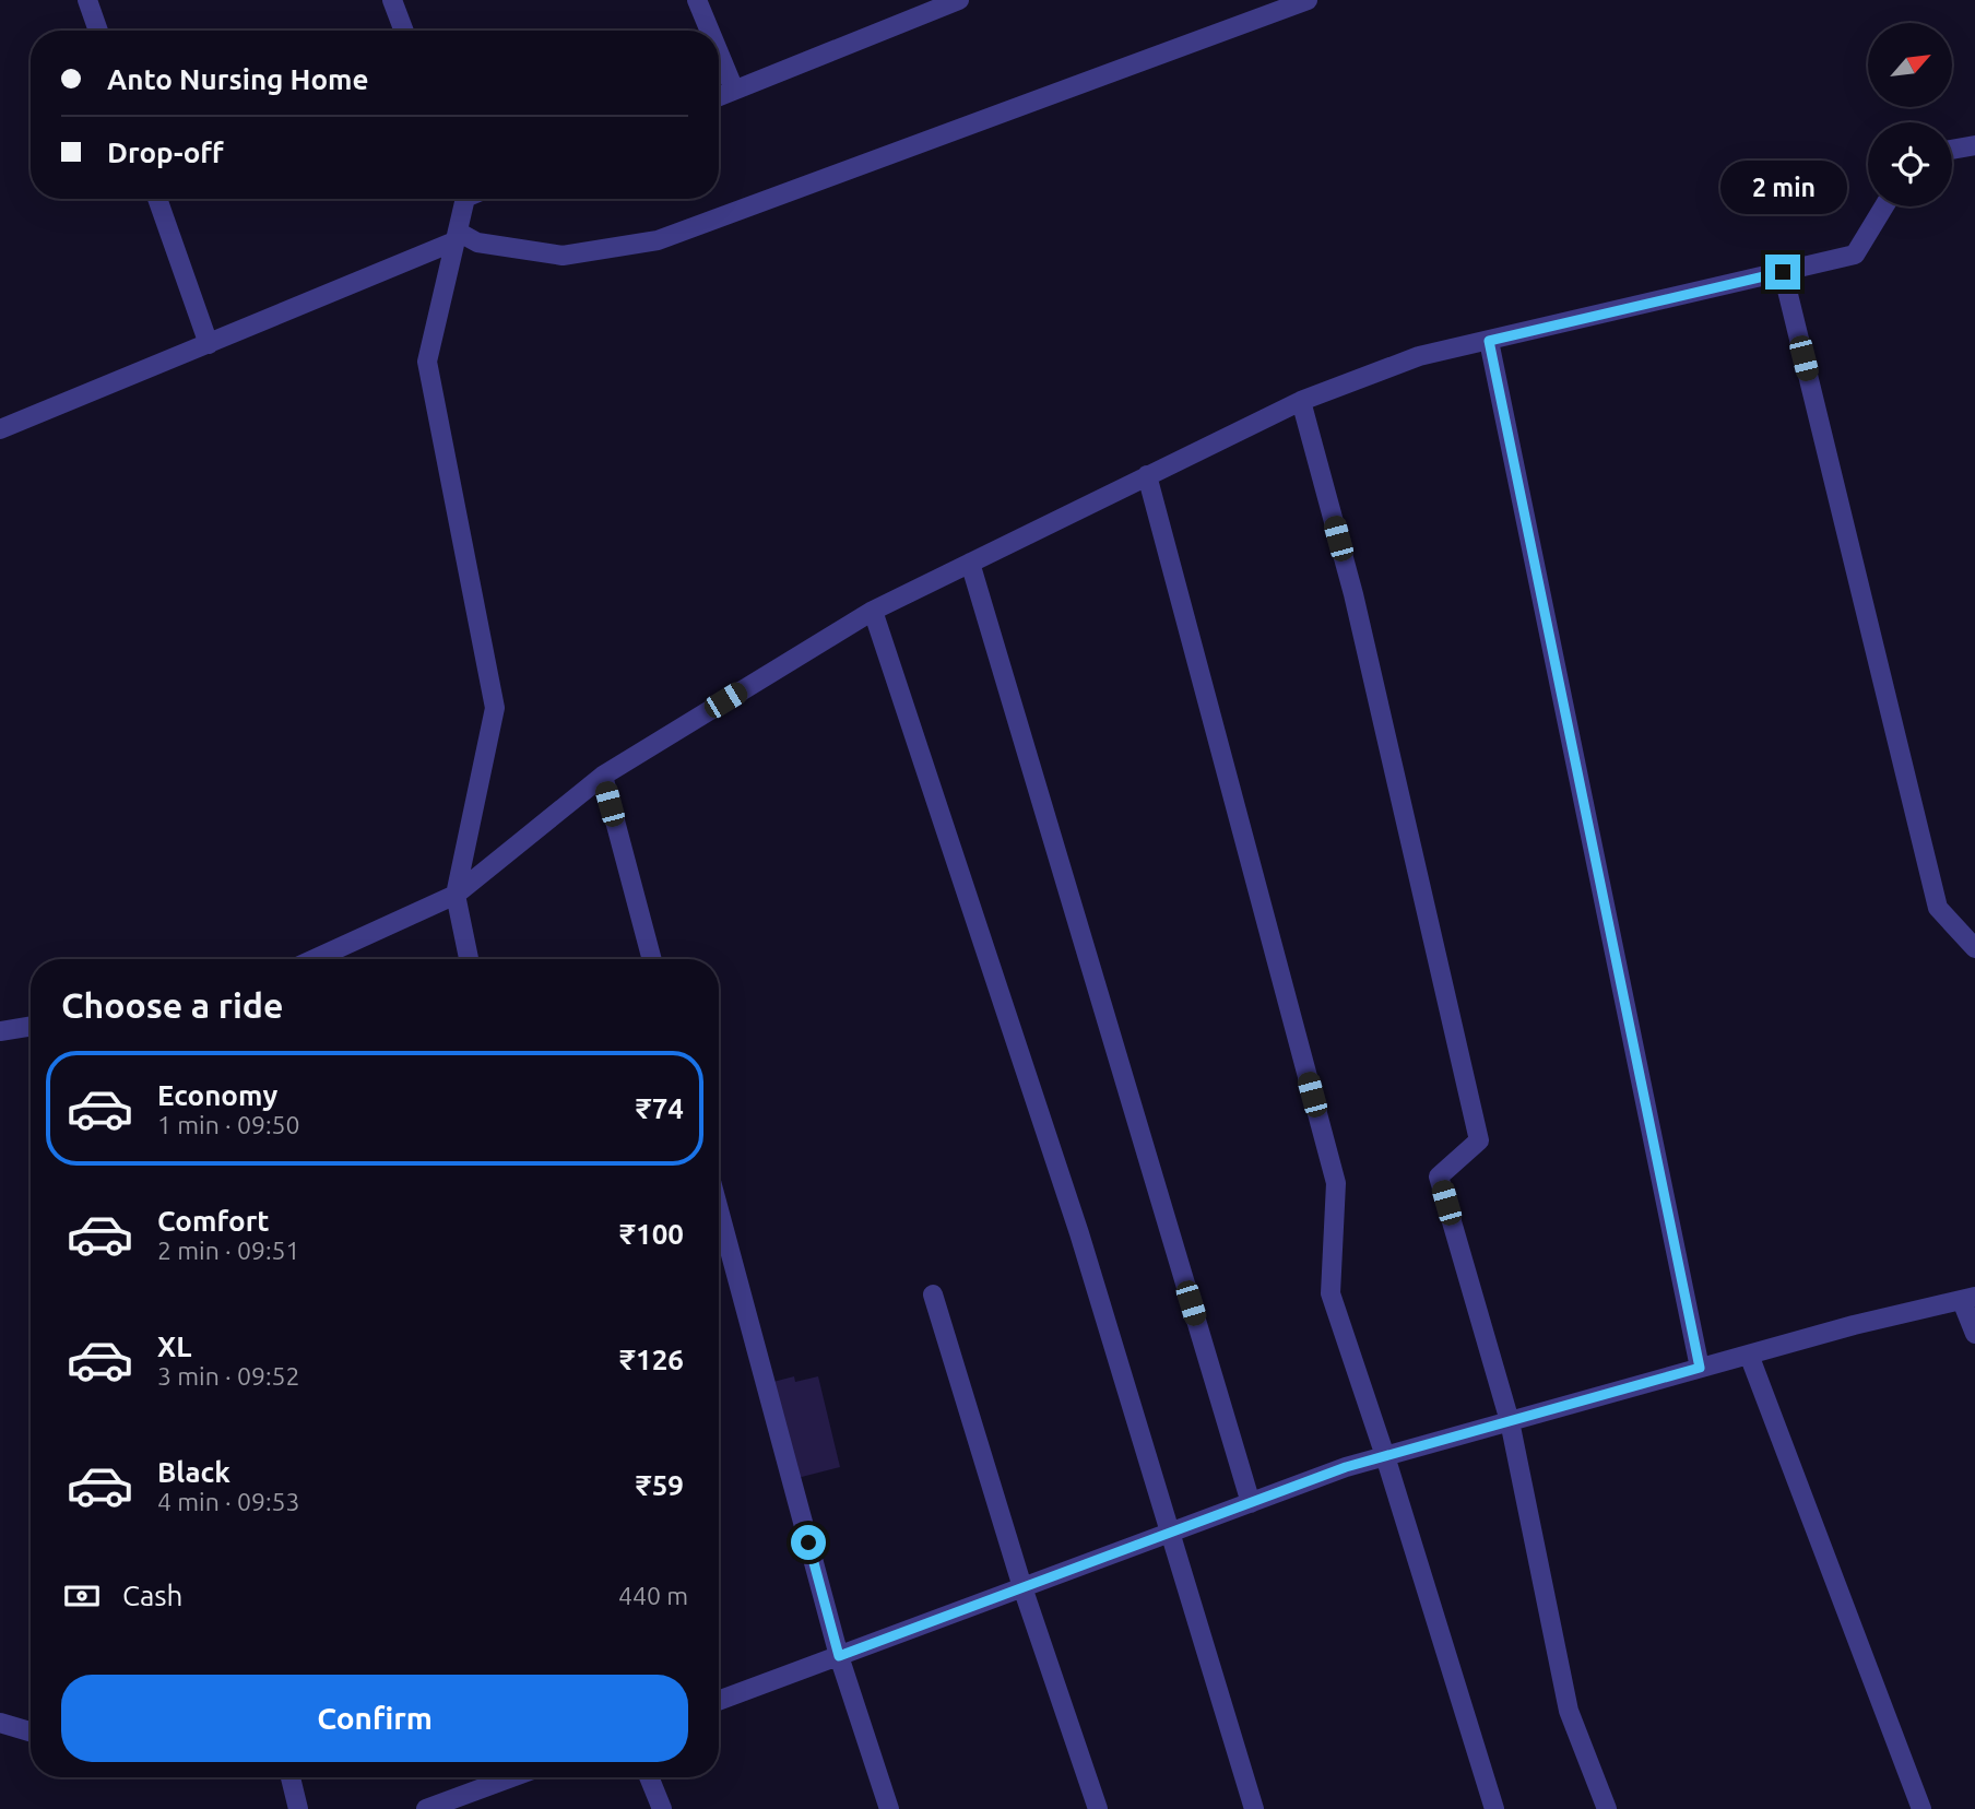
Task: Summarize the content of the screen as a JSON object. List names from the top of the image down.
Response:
{
  "north": "top right",
  "page": {
    "banner": ["Anto Nursing Home", "Drop-off"],
    "bubble": "2 min",
    "heading": "Choose a ride",
    "list": [
      {
        "name": "Economy",
        "note": "1 min · 09:50",
        "value": "₹74"
      },
      {
        "name": "Comfort",
        "note": "2 min · 09:51",
        "value": "₹100"
      },
      {
        "name": "XL",
        "note": "3 min · 09:52",
        "value": "₹126"
      },
      {
        "name": "Black",
        "note": "4 min · 09:53",
        "value": "₹59"
      }
    ],
    "pay": ["Cash", "440 m"],
    "buttons": "Confirm"
  }
}
